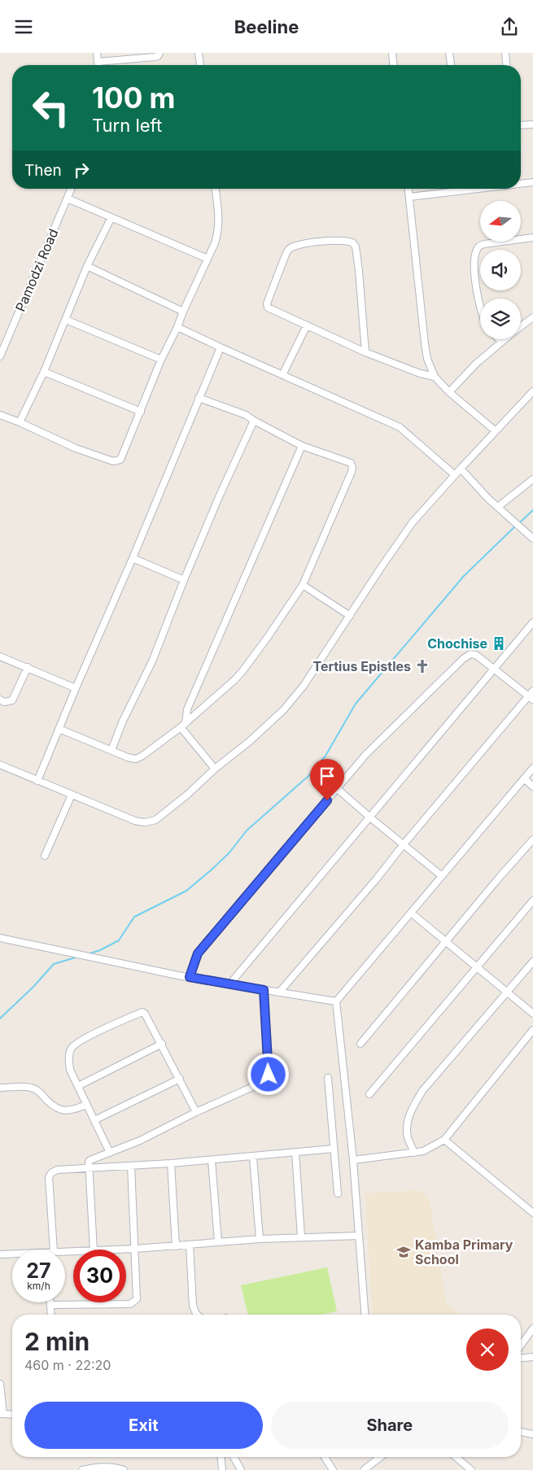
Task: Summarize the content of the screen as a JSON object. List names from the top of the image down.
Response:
{
  "streets": {
    "street": ["Pamodzi Road"]
  },
  "places": {
    "building": ["Chochise"],
    "church": ["Tertius Epistles"],
    "school or university": ["Kamba Primary School"]
  },
  "north": "left",
  "page": {
    "header": "Beeline",
    "turn": ["100 m", "Turn left"],
    "then": "Then",
    "speed": "27 km/h",
    "limit": "30",
    "heading": ["2 min", "460 m · 22:20"],
    "buttons": ["Exit", "Share"]
  }
}
